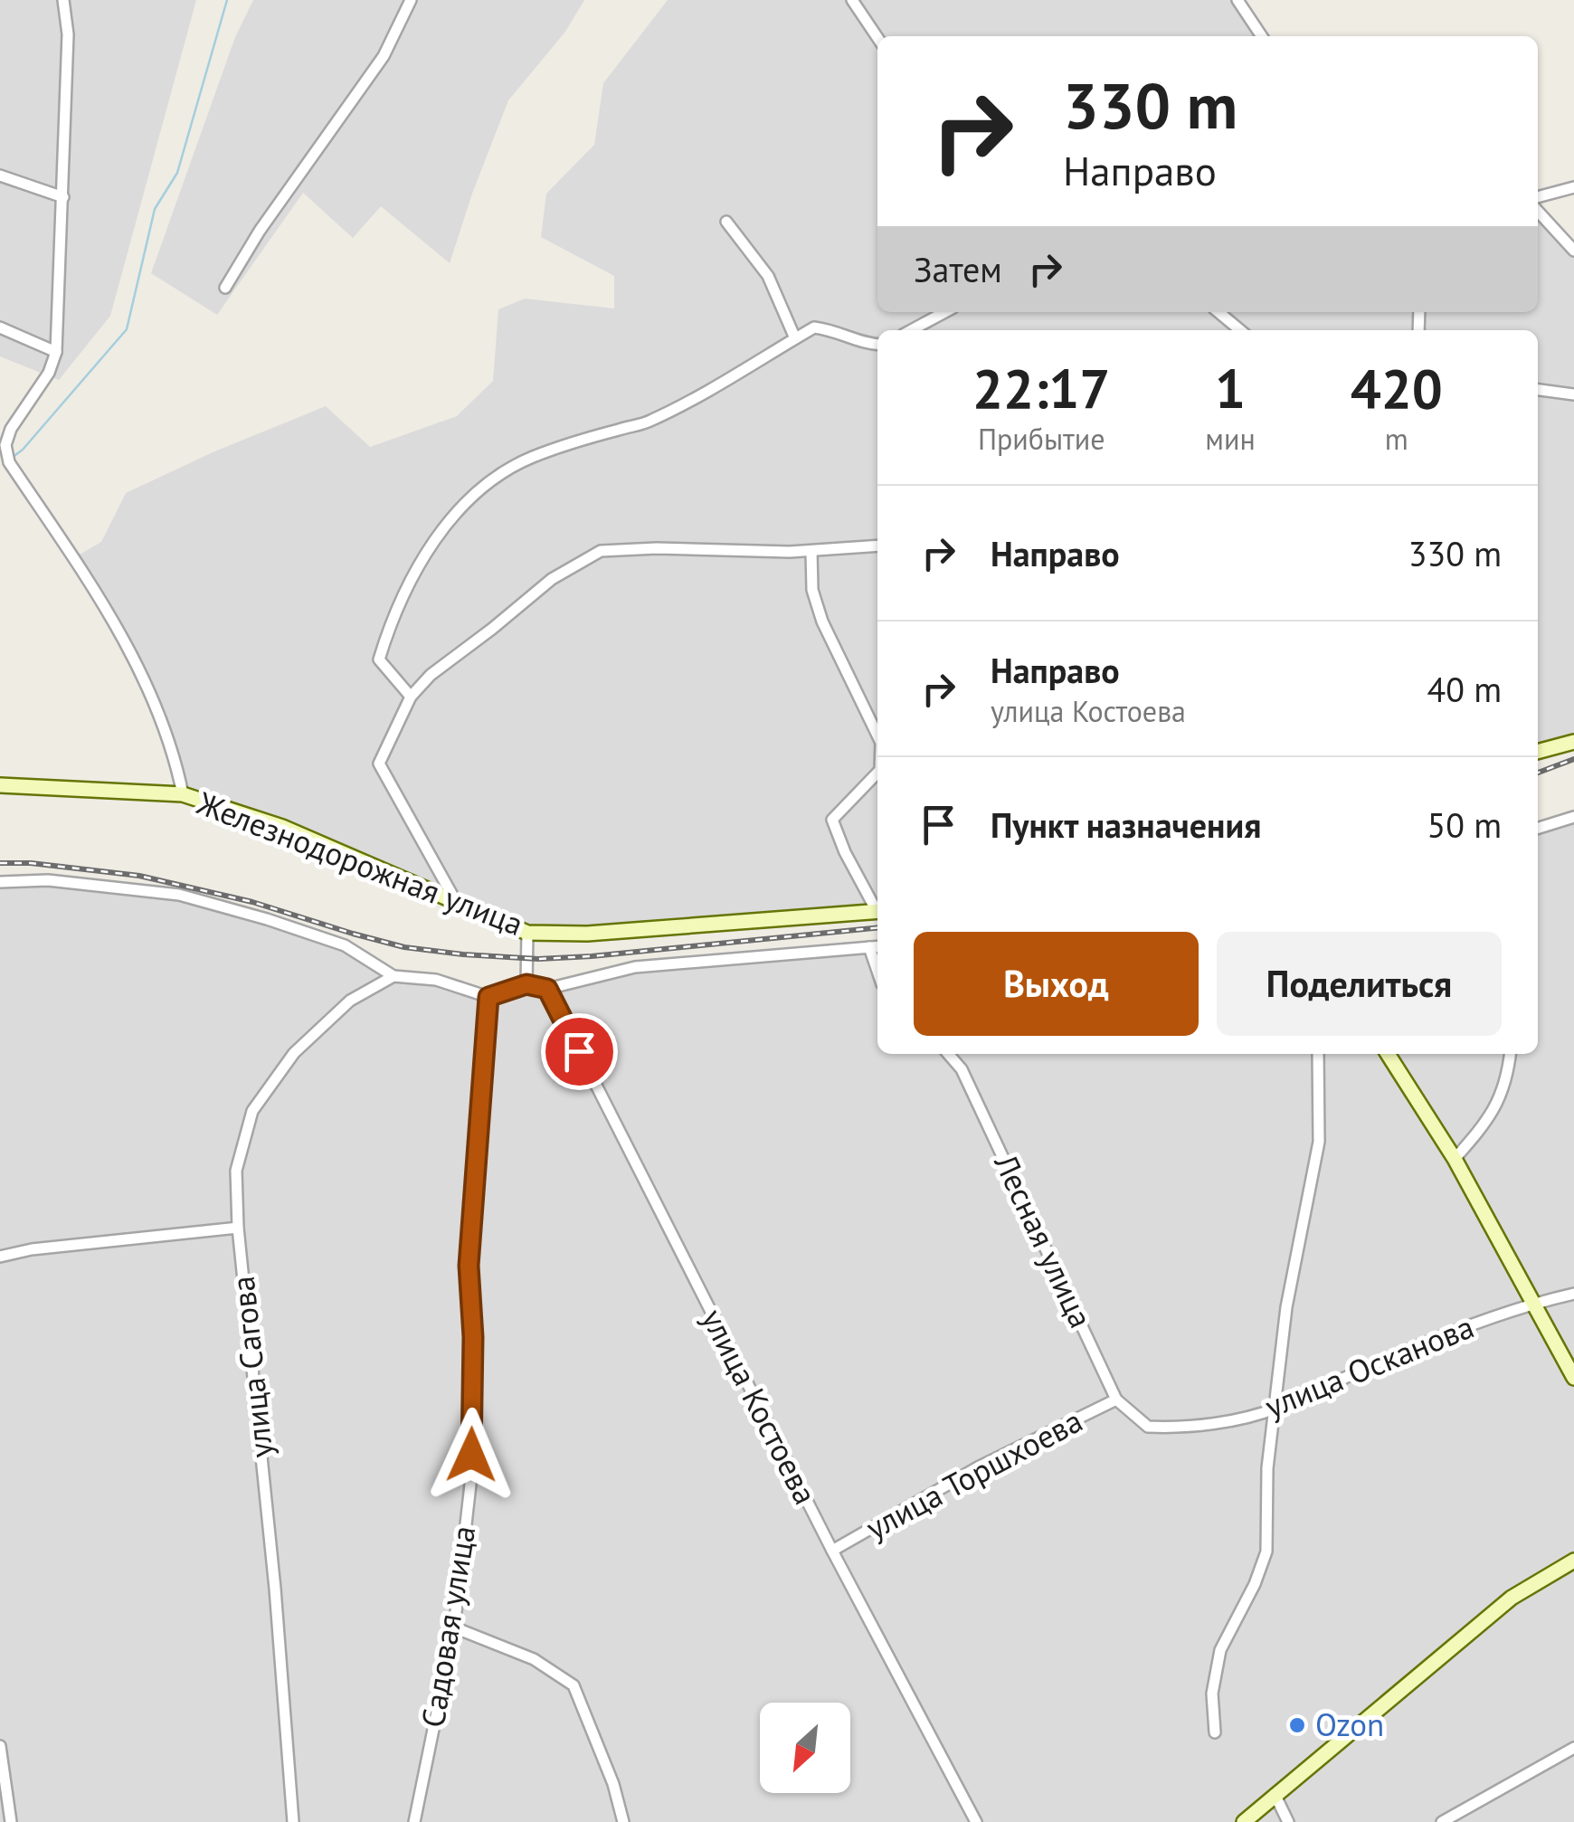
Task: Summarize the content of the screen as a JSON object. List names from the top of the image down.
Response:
{
  "streets": {
    "street": [
      "Железнодорожная улица",
      "Лесная улица",
      "улица Сагова",
      "улица Осканова",
      "улица Костоева",
      "улица Торшхоева",
      "Садовая улица"
    ]
  },
  "crossings": [
    ["Лесная улица", "улица Осканова"],
    ["Лесная улица", "улица Торшхоева"],
    ["улица Костоева", "улица Торшхоева"]
  ],
  "places": ["Ozon"],
  "north": "bottom left",
  "page": {
    "turn": ["330 m", "Направо"],
    "then": "Затем",
    "eta": [
      "22:17",
      "Прибытие",
      "1",
      "мин",
      "420",
      "m"
    ],
    "list": [
      {
        "name": "Направо",
        "value": "330 m"
      },
      {
        "name": "Направо",
        "note": "улица Костоева",
        "value": "40 m"
      },
      {
        "name": "Пункт назначения",
        "value": "50 m"
      }
    ],
    "buttons": ["Выход", "Поделиться"]
  }
}
